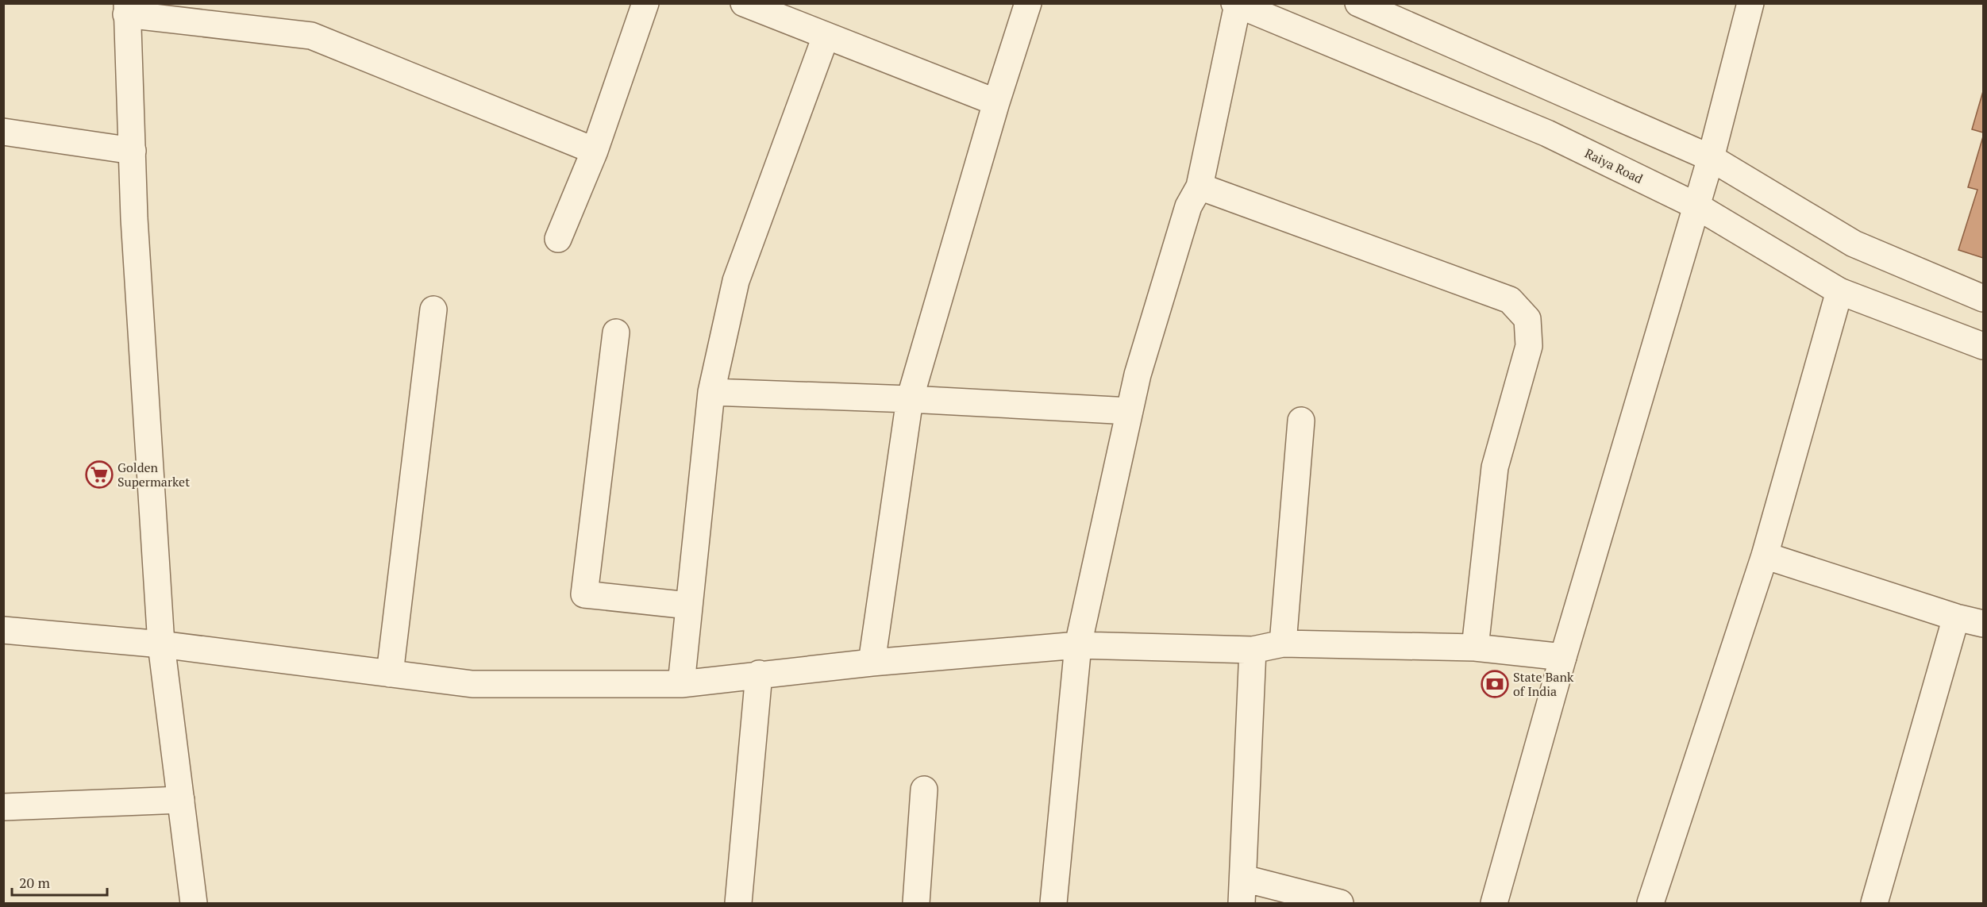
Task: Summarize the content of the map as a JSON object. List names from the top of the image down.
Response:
{
  "streets": {
    "street": ["Raiya Road"]
  },
  "places": {
    "supermarket": ["Golden Supermarket"],
    "bank": ["State Bank of India"]
  },
  "scale_bar": "20 m"
}
